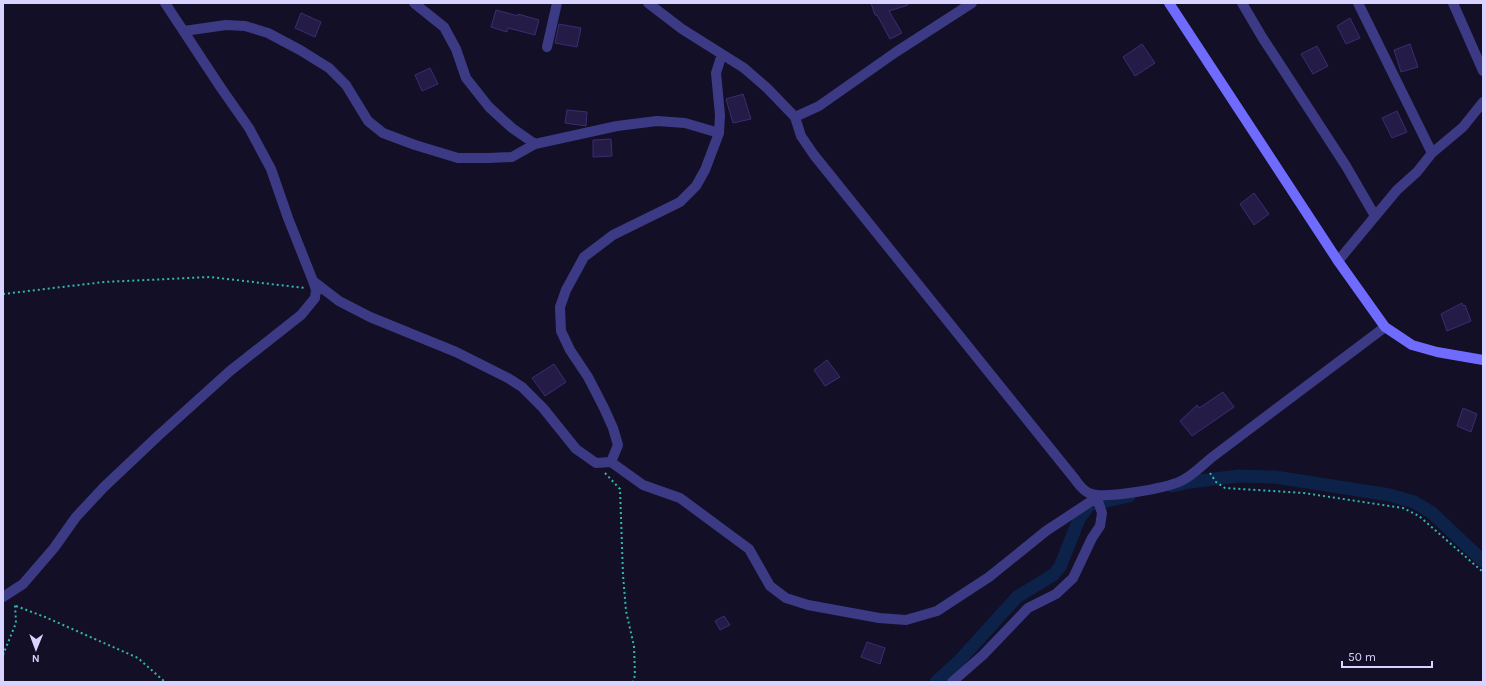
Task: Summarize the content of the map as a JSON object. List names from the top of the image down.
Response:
{
  "scale_bar": "50 m",
  "north": "bottom"
}
